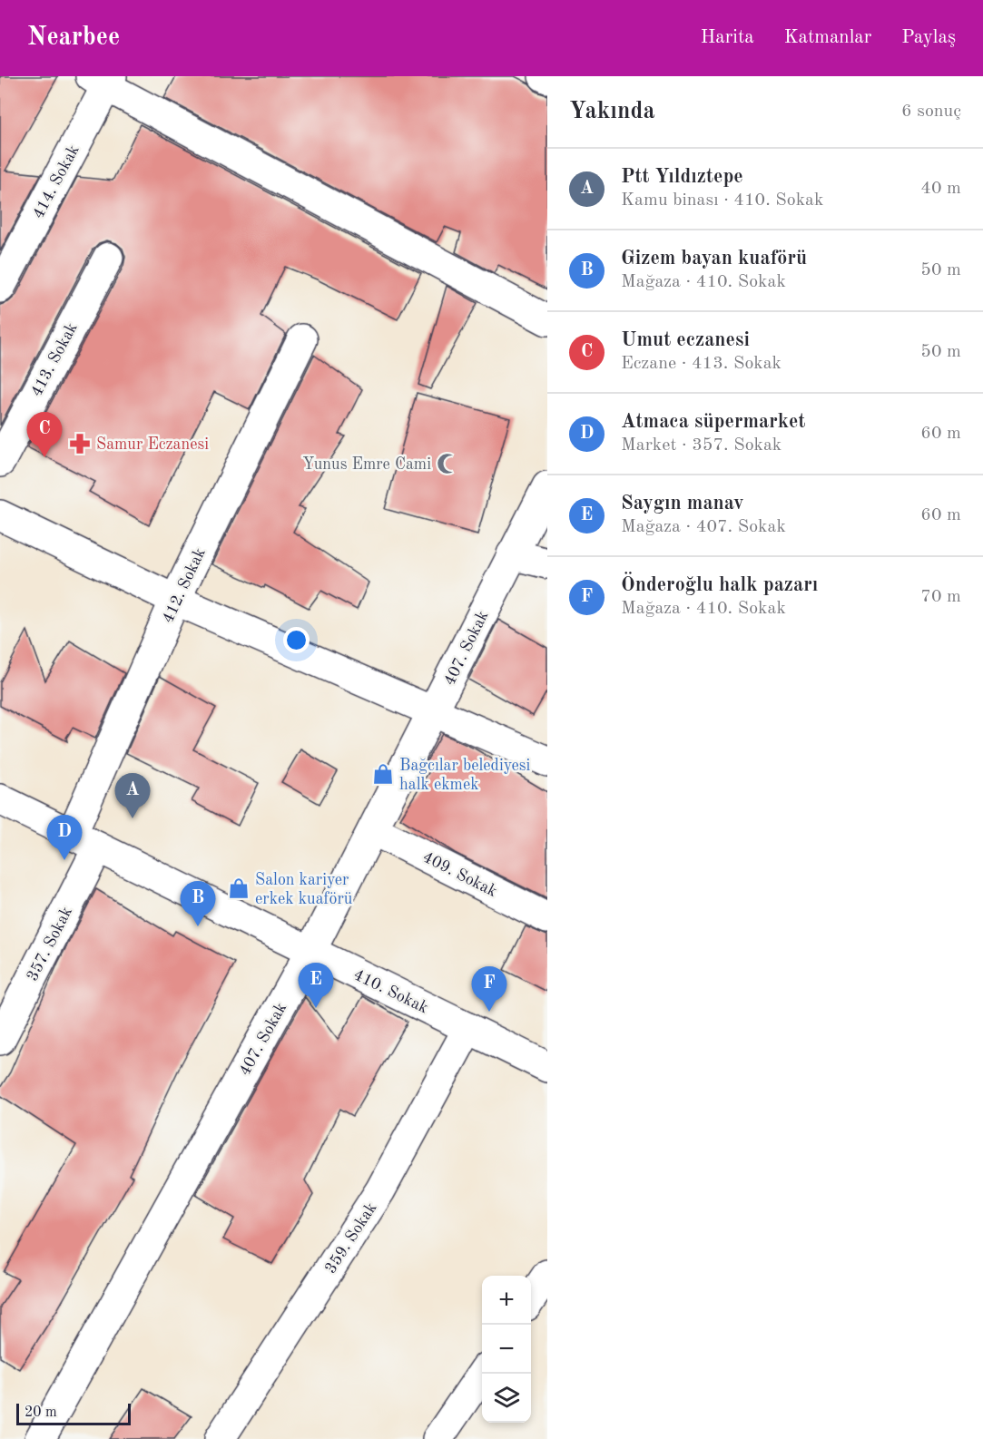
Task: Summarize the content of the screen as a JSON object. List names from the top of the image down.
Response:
{
  "streets": {
    "street": [
      "414. Sokak",
      "413. Sokak",
      "412. Sokak",
      "407. Sokak",
      "409. Sokak",
      "357. Sokak",
      "410. Sokak",
      "359. Sokak"
    ]
  },
  "crossings": [
    ["412. Sokak", "357. Sokak"],
    ["412. Sokak", "410. Sokak"],
    ["407. Sokak", "409. Sokak"],
    ["407. Sokak", "410. Sokak"],
    ["357. Sokak", "410. Sokak"],
    ["410. Sokak", "359. Sokak"]
  ],
  "places": {
    "pharmacy": ["Samur Eczanesi"],
    "mosque": ["Yunus Emre Cami"],
    "shop": ["Bağcılar belediyesi halk ekmek", "Salon kariyer erkek kuaförü"]
  },
  "scale_bar": "20 m",
  "page": {
    "header": "Nearbee",
    "nav": ["Harita", "Katmanlar", "Paylaş"],
    "heading": ["Yakında", "6 sonuç"],
    "list": [
      {
        "mark": "A",
        "name": "Ptt Yıldıztepe",
        "note": "Kamu binası · 410. Sokak",
        "value": "40 m"
      },
      {
        "mark": "B",
        "name": "Gizem bayan kuaförü",
        "note": "Mağaza · 410. Sokak",
        "value": "50 m"
      },
      {
        "mark": "C",
        "name": "Umut eczanesi",
        "note": "Eczane · 413. Sokak",
        "value": "50 m"
      },
      {
        "mark": "D",
        "name": "Atmaca süpermarket",
        "note": "Market · 357. Sokak",
        "value": "60 m"
      },
      {
        "mark": "E",
        "name": "Saygın manav",
        "note": "Mağaza · 407. Sokak",
        "value": "60 m"
      },
      {
        "mark": "F",
        "name": "Önderoğlu halk pazarı",
        "note": "Mağaza · 410. Sokak",
        "value": "70 m"
      }
    ],
    "pins": [
      "C",
      "A",
      "D",
      "B",
      "E",
      "F"
    ],
    "map_buttons": ["+", "−"],
    "scale": "20 m"
  }
}
